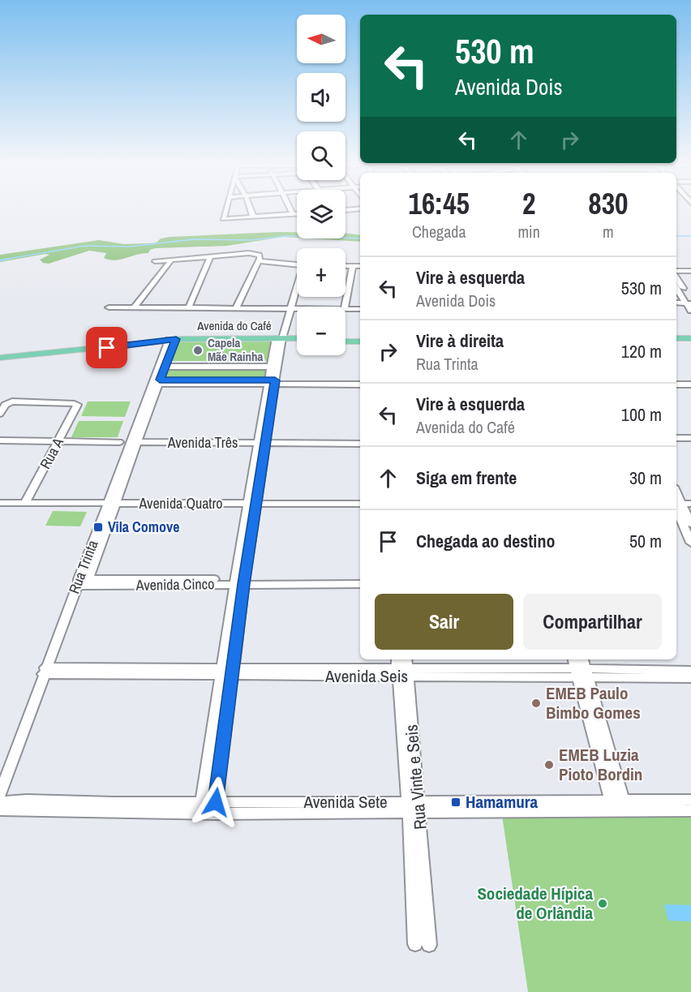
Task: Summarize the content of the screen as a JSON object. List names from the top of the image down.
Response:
{
  "streets": {
    "main road": ["Avenida do Café"],
    "street": [
      "Avenida Três",
      "Rua A",
      "Avenida Quatro",
      "Rua Trinta",
      "Avenida Cinco",
      "Avenida Seis",
      "Rua Vinte e Seis",
      "Avenida Sete"
    ]
  },
  "crossings": [
    ["Avenida do Café", "Rua Trinta"],
    ["Avenida Três", "Rua Trinta"],
    ["Rua A", "Avenida Quatro"],
    ["Avenida Quatro", "Rua Trinta"],
    ["Rua Trinta", "Avenida Cinco"],
    ["Rua Trinta", "Avenida Seis"],
    ["Avenida Seis", "Rua Vinte e Seis"],
    ["Rua Vinte e Seis", "Avenida Sete"]
  ],
  "places": {
    "other": [
      "Capela Mãe Rainha",
      "EMEB Paulo Bimbo Gomes",
      "EMEB Luzia Pioto Bordin",
      "Sociedade Hípica de Orlândia"
    ],
    "transit": ["Vila Comove", "Hamamura"]
  },
  "north": "left",
  "page": {
    "map_buttons": ["+", "−"],
    "turn": ["530 m", "Avenida Dois"],
    "eta": [
      "16:45",
      "Chegada",
      "2",
      "min",
      "830",
      "m"
    ],
    "list": [
      {
        "name": "Vire à esquerda",
        "note": "Avenida Dois",
        "value": "530 m"
      },
      {
        "name": "Vire à direita",
        "note": "Rua Trinta",
        "value": "120 m"
      },
      {
        "name": "Vire à esquerda",
        "note": "Avenida do Café",
        "value": "100 m"
      },
      {
        "name": "Siga em frente",
        "value": "30 m"
      },
      {
        "name": "Chegada ao destino",
        "value": "50 m"
      }
    ],
    "buttons": ["Sair", "Compartilhar"]
  }
}
